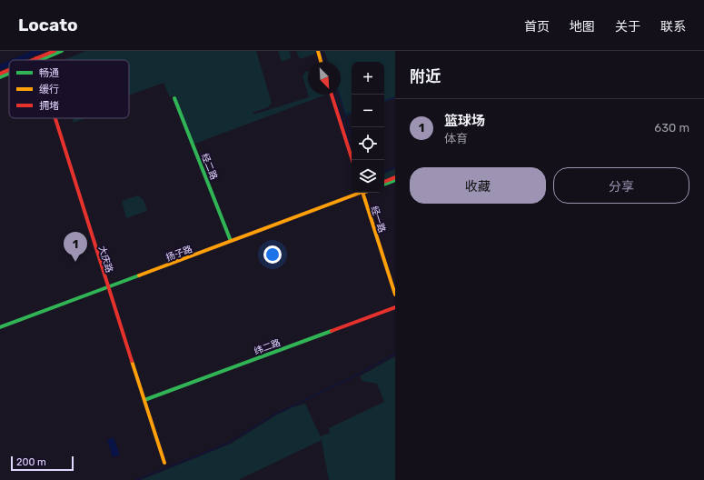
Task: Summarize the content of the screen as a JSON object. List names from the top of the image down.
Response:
{
  "streets": {
    "street": [
      "经二路",
      "经一路",
      "扬子路",
      "大庆路",
      "纬二路"
    ]
  },
  "crossings": [
    ["经二路", "扬子路"],
    ["扬子路", "大庆路"],
    ["大庆路", "纬二路"]
  ],
  "legend": ["畅通", "缓行", "拥堵"],
  "scale_bar": "200 m",
  "north": "bottom right",
  "page": {
    "header": "Locato",
    "nav": [
      "首页",
      "地图",
      "关于",
      "联系"
    ],
    "heading": "附近",
    "map_buttons": ["+", "−"],
    "list": [
      {
        "mark": "1",
        "name": "篮球场",
        "note": "体育",
        "value": "630 m"
      }
    ],
    "buttons": ["收藏", "分享"],
    "pins": "1",
    "scale": "200 m"
  }
}
